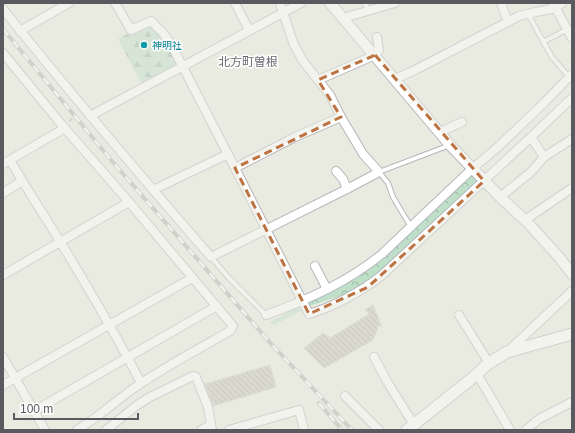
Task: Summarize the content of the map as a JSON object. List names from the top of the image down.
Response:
{
  "districts": ["北方町曽根"],
  "places": ["神明社"],
  "scale_bar": "100 m"
}
